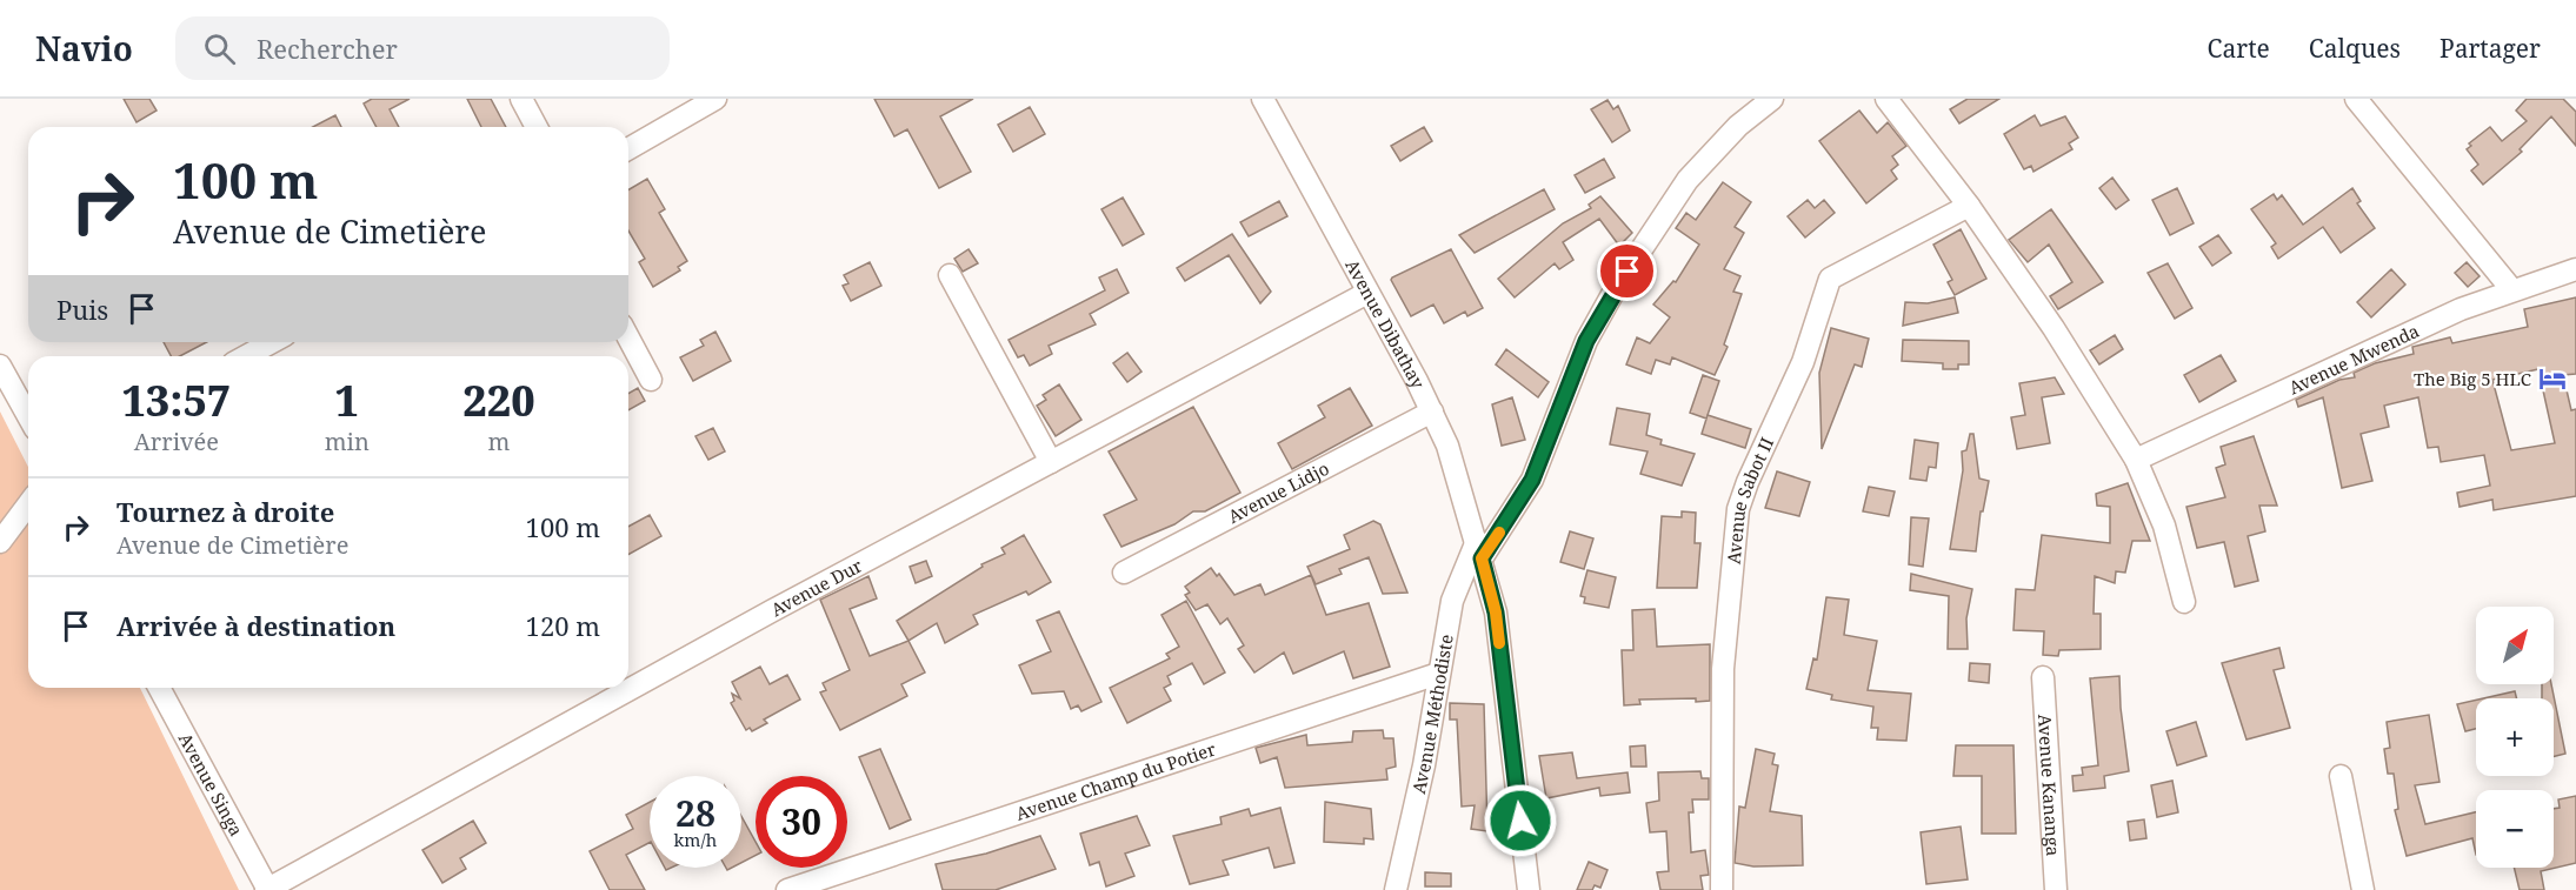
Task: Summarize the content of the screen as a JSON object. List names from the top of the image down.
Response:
{
  "streets": {
    "street": [
      "Avenue Dibathay",
      "Avenue Mwenda",
      "Avenue Lidjo",
      "Avenue Sabot II",
      "Avenue Dur",
      "Avenue Méthodiste",
      "Avenue Champ du Potier",
      "Avenue Kananga",
      "Avenue Singa"
    ]
  },
  "crossings": [
    ["Avenue Dibathay", "Avenue Lidjo"],
    ["Avenue Dibathay", "Avenue Dur"],
    ["Avenue Dibathay", "Avenue Méthodiste"],
    ["Avenue Dur", "Avenue Singa"],
    ["Avenue Méthodiste", "Avenue Champ du Potier"]
  ],
  "places": {
    "hotel": ["The Big 5 HLC"]
  },
  "north": "top right",
  "page": {
    "header": "Navio",
    "search": "Rechercher",
    "nav": ["Carte", "Calques", "Partager"],
    "turn": ["100 m", "Avenue de Cimetière"],
    "then": "Puis",
    "eta": [
      "13:57",
      "Arrivée",
      "1",
      "min",
      "220",
      "m"
    ],
    "list": [
      {
        "name": "Tournez à droite",
        "note": "Avenue de Cimetière",
        "value": "100 m"
      },
      {
        "name": "Arrivée à destination",
        "value": "120 m"
      }
    ],
    "map_buttons": ["+", "−"],
    "speed": "28 km/h",
    "limit": "30"
  }
}
